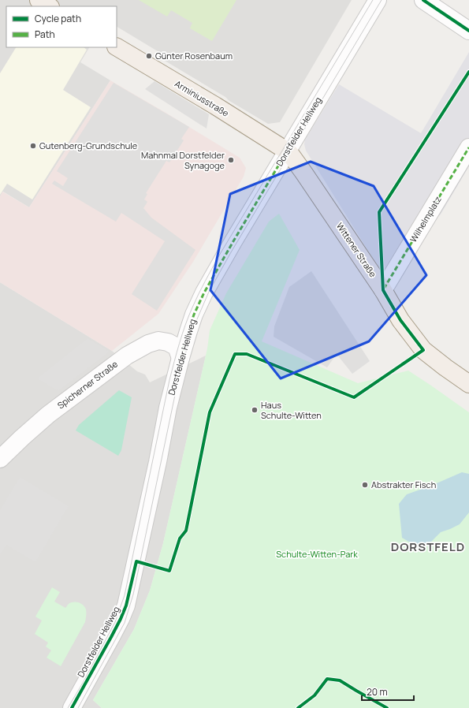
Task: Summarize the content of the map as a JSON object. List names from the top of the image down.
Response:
{
  "streets": {
    "main road": ["Arminiusstraße", "Wittener Straße"],
    "street": ["Dorstfelder Hellweg", "Wilhelmplatz", "Spicherner Straße"]
  },
  "crossings": [
    ["Arminiusstraße", "Dorstfelder Hellweg"],
    ["Arminiusstraße", "Wittener Straße"],
    ["Dorstfelder Hellweg", "Wittener Straße"],
    ["Dorstfelder Hellweg", "Spicherner Straße"],
    ["Wilhelmplatz", "Wittener Straße"]
  ],
  "districts": ["DORSTFELD"],
  "parks": ["Schulte-Witten-Park"],
  "places": [
    "Günter Rosenbaum",
    "Gutenberg-Grundschule",
    "Mahnmal Dorstfelder Synagoge",
    "Haus Schulte-Witten",
    "Abstrakter Fisch"
  ],
  "legend": ["Cycle path", "Path"],
  "scale_bar": "20 m"
}
